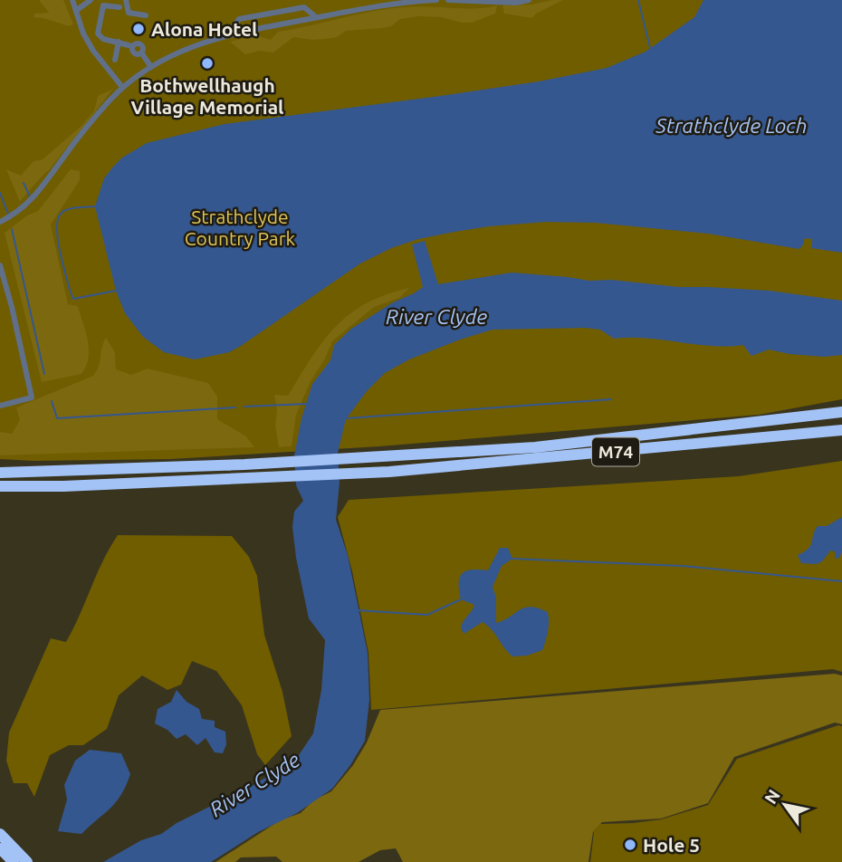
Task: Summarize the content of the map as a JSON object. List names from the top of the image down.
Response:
{
  "streets": {
    "highway": ["M74"]
  },
  "water": ["Strathclyde Loch", "River Clyde"],
  "parks": ["Strathclyde Country Park"],
  "places": ["Alona Hotel", "Bothwellhaugh Village Memorial", "Hole 5"],
  "north": "top left"
}
